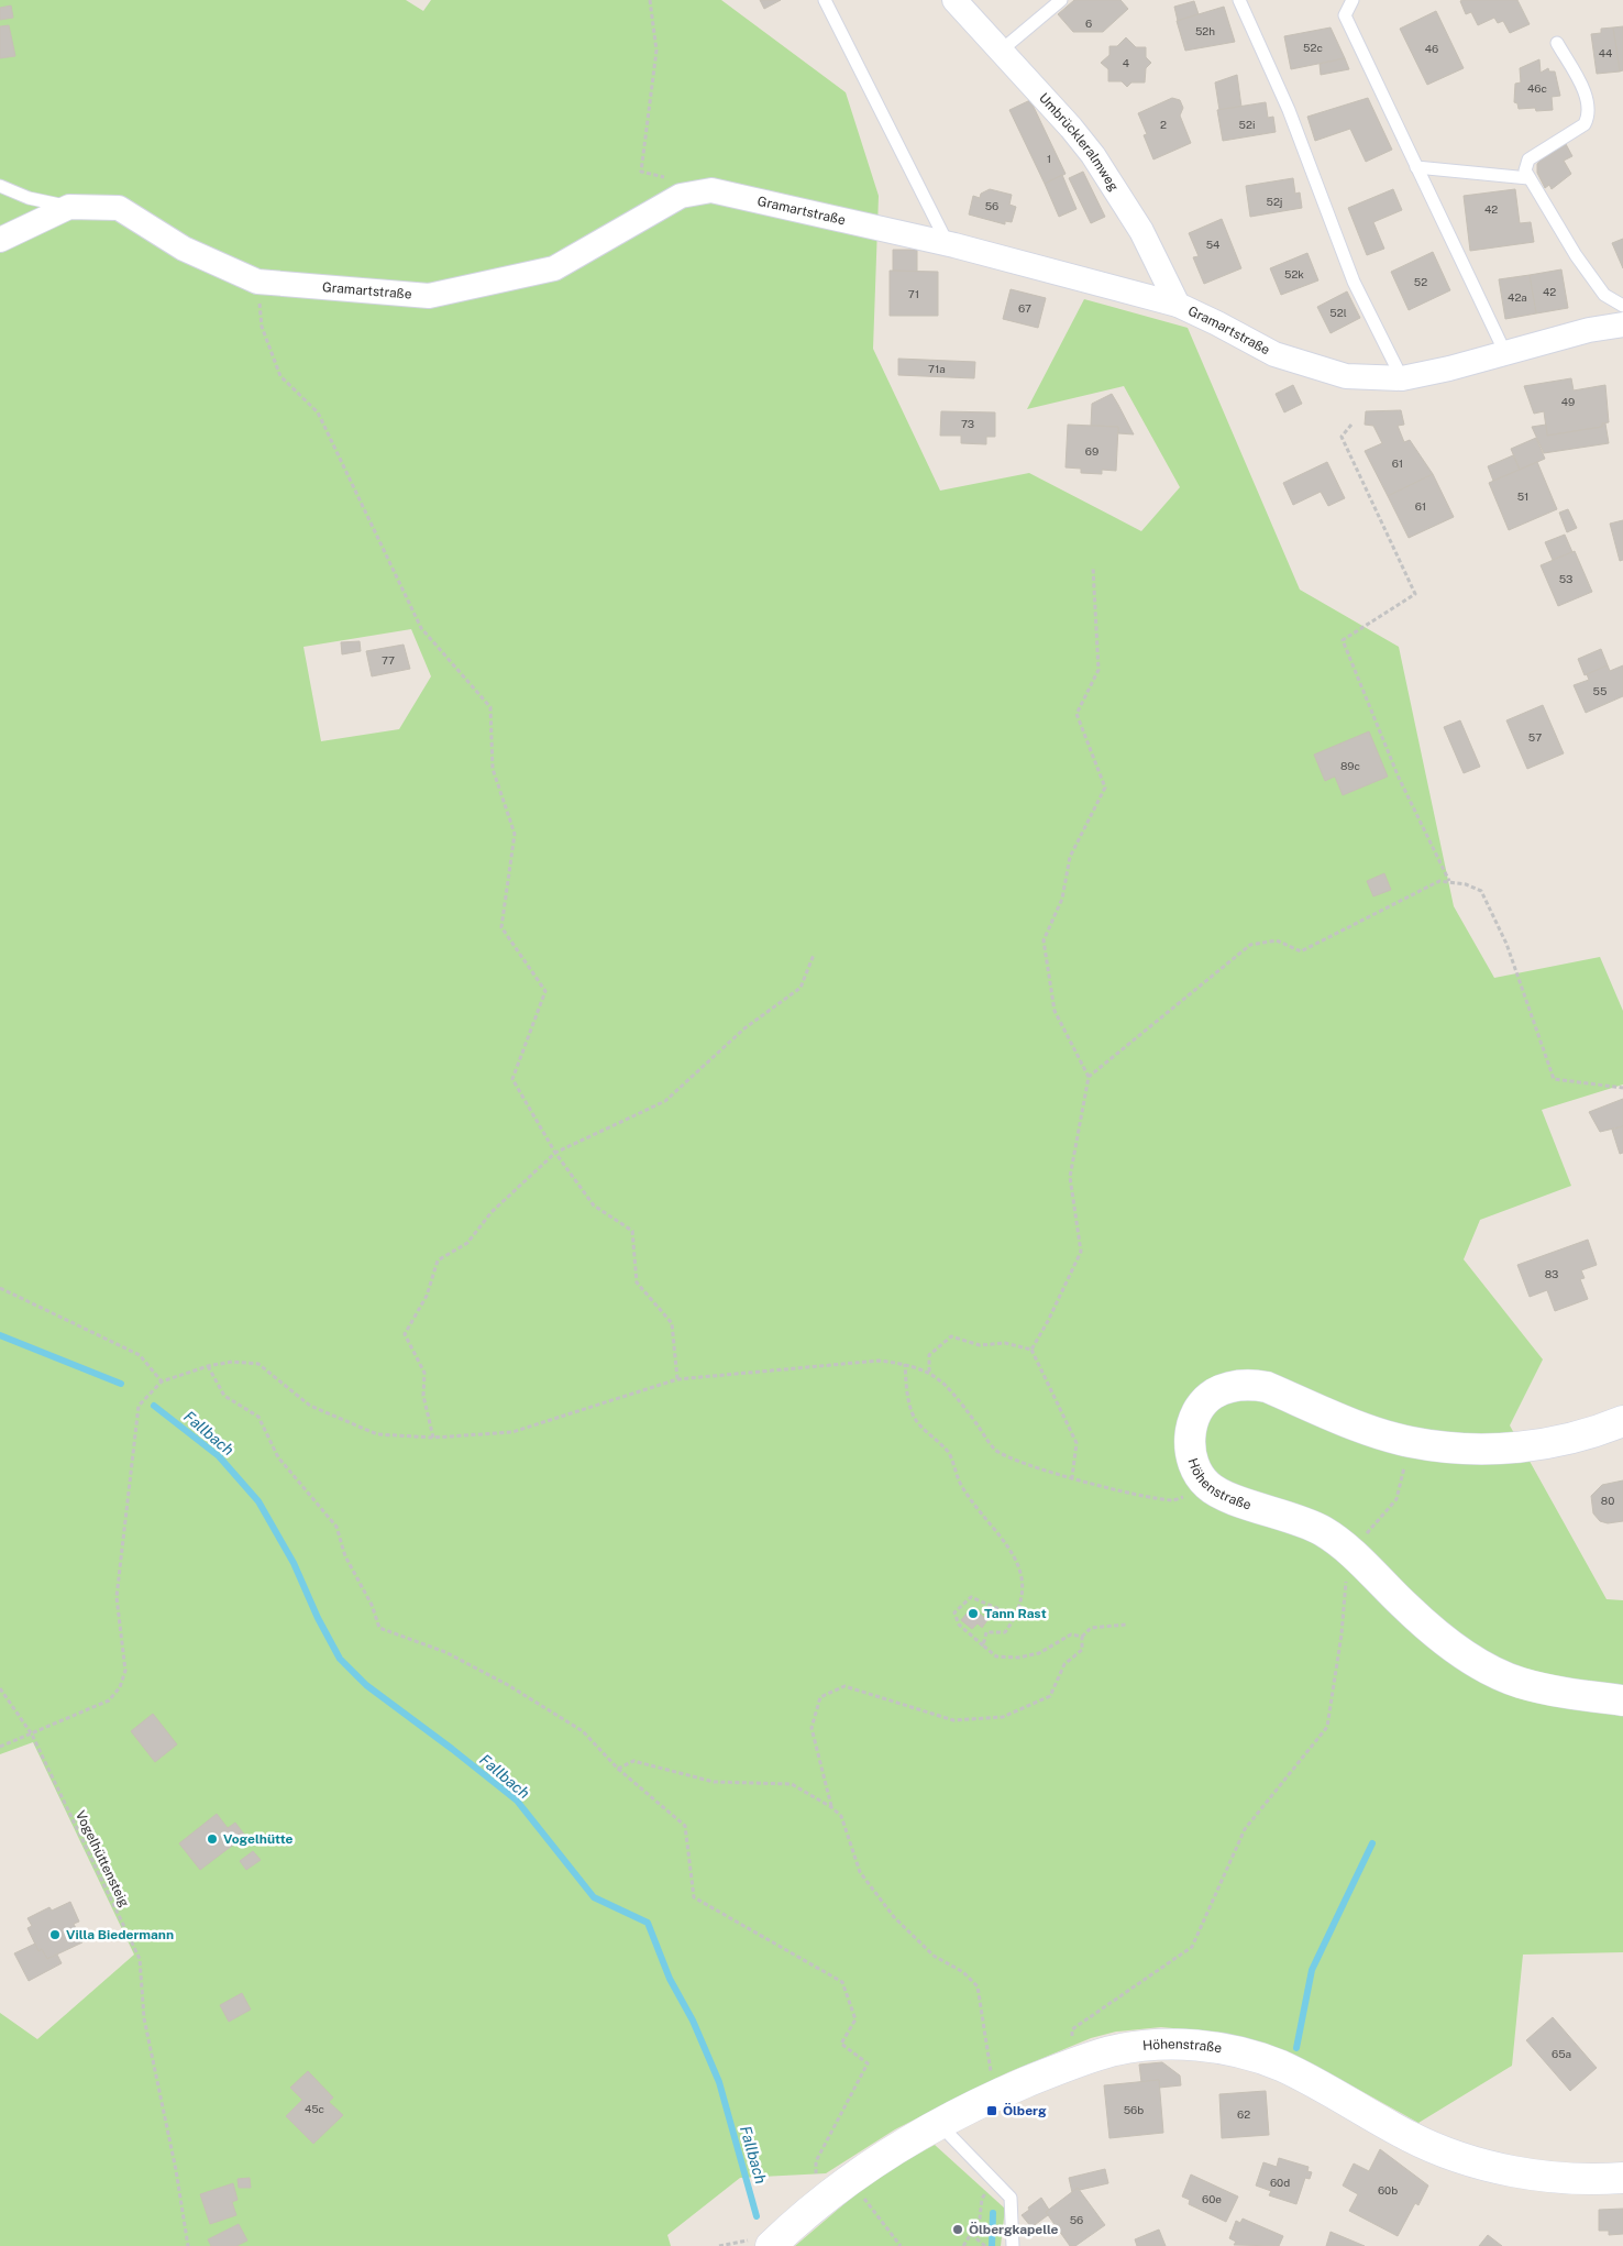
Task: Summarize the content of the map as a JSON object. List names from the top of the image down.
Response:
{
  "streets": {
    "street": ["Umbrückleralmweg", "Gramartstraße", "Höhenstraße"],
    "path": ["Vogelhüttensteig"]
  },
  "crossings": [
    ["Umbrückleralmweg", "Gramartstraße"]
  ],
  "water": ["Fallbach"],
  "places": {
    "other": [
      "Tann Rast",
      "Vogelhütte",
      "Villa Biedermann",
      "Ölbergkapelle"
    ],
    "transit": ["Ölberg"]
  },
  "house_numbers": [
    "6",
    "52h",
    "52c",
    "46",
    "44",
    "4",
    "46c",
    "2",
    "52i",
    "1",
    "52j",
    "56",
    "42",
    "54",
    "52k",
    "52",
    "42",
    "71",
    "42a",
    "67",
    "52l",
    "71a",
    "49",
    "73",
    "69",
    "61",
    "51",
    "61",
    "53",
    "77",
    "55",
    "57",
    "89c",
    "83",
    "80",
    "65a",
    "45c",
    "56b",
    "62",
    "60d",
    "60b",
    "60e",
    "56"
  ]
}
